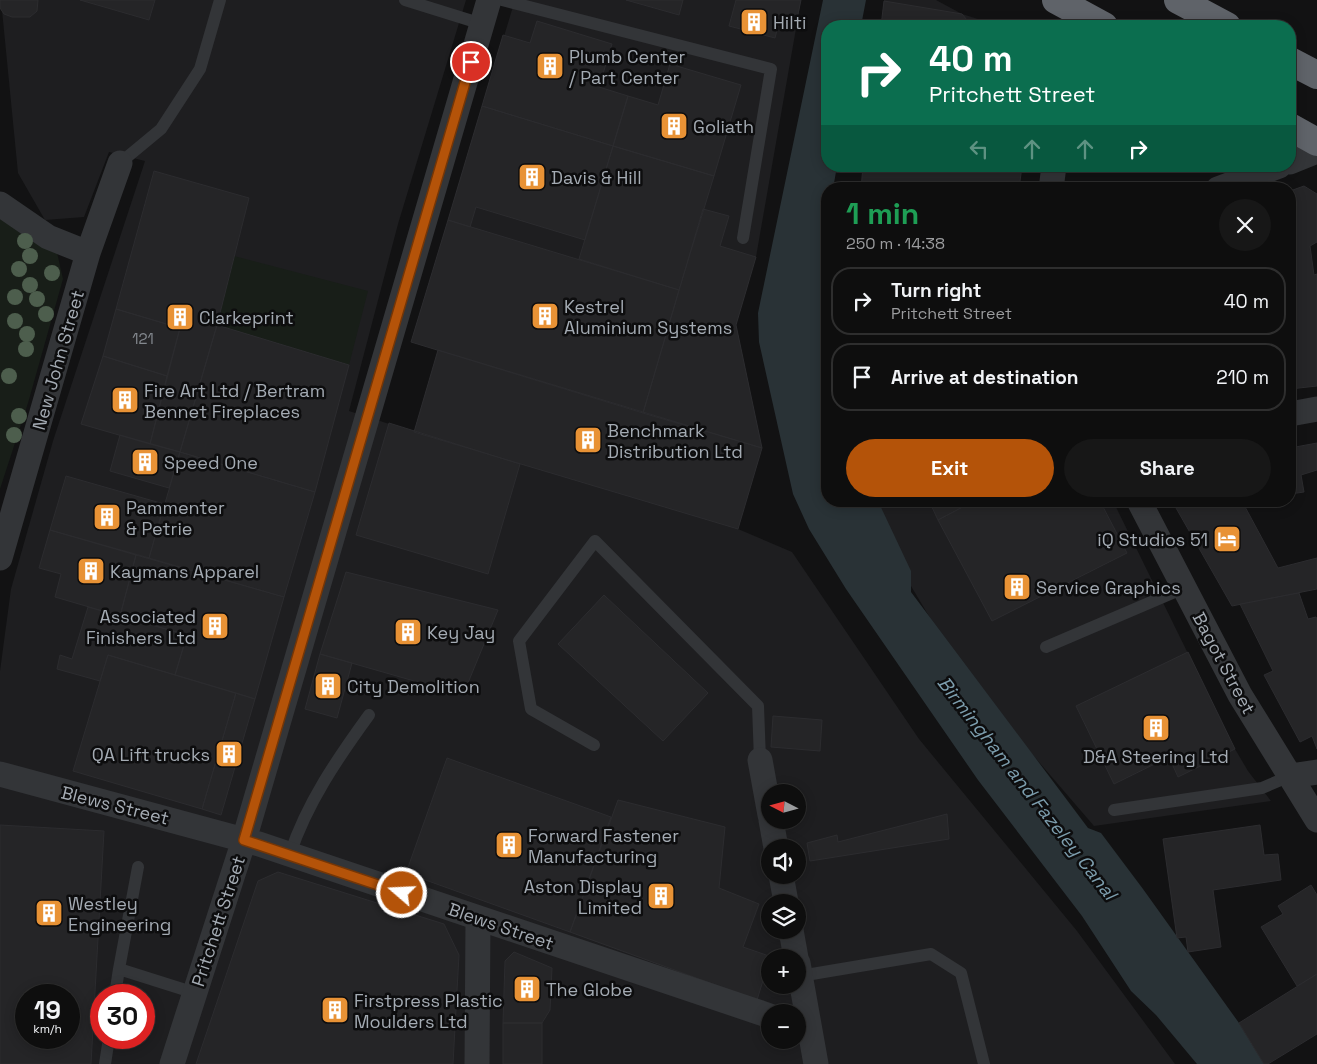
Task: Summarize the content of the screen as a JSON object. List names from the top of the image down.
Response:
{
  "streets": {
    "street": [
      "New John Street",
      "Bagot Street",
      "Blews Street",
      "Pritchett Street"
    ]
  },
  "crossings": [
    ["Blews Street", "Pritchett Street"]
  ],
  "water": ["Birmingham and Fazeley Canal"],
  "places": {
    "building": [
      "Hilti",
      "Plumb Center / Part Center",
      "Goliath",
      "Davis & Hill",
      "Kestrel Aluminium Systems",
      "Clarkeprint",
      "Fire Art Ltd / Bertram Bennet Fireplaces",
      "Benchmark Distribution Ltd",
      "Speed One",
      "Pammenter & Petrie",
      "Kaymans Apparel",
      "Service Graphics",
      "Associated Finishers Ltd",
      "Key Jay",
      "City Demolition",
      "D&A Steering Ltd",
      "QA Lift trucks",
      "Forward Fastener Manufacturing",
      "Aston Display Limited",
      "Westley Engineering",
      "The Globe",
      "Firstpress Plastic Moulders Ltd"
    ],
    "hotel": ["iQ Studios 51"]
  },
  "house_numbers": ["121"],
  "north": "left",
  "page": {
    "turn": ["40 m", "Pritchett Street"],
    "heading": ["1 min", "250 m · 14:38"],
    "list": [
      {
        "name": "Turn right",
        "note": "Pritchett Street",
        "value": "40 m"
      },
      {
        "name": "Arrive at destination",
        "value": "210 m"
      }
    ],
    "buttons": ["Exit", "Share"],
    "map_buttons": ["+", "−"],
    "speed": "19 km/h",
    "limit": "30"
  }
}
